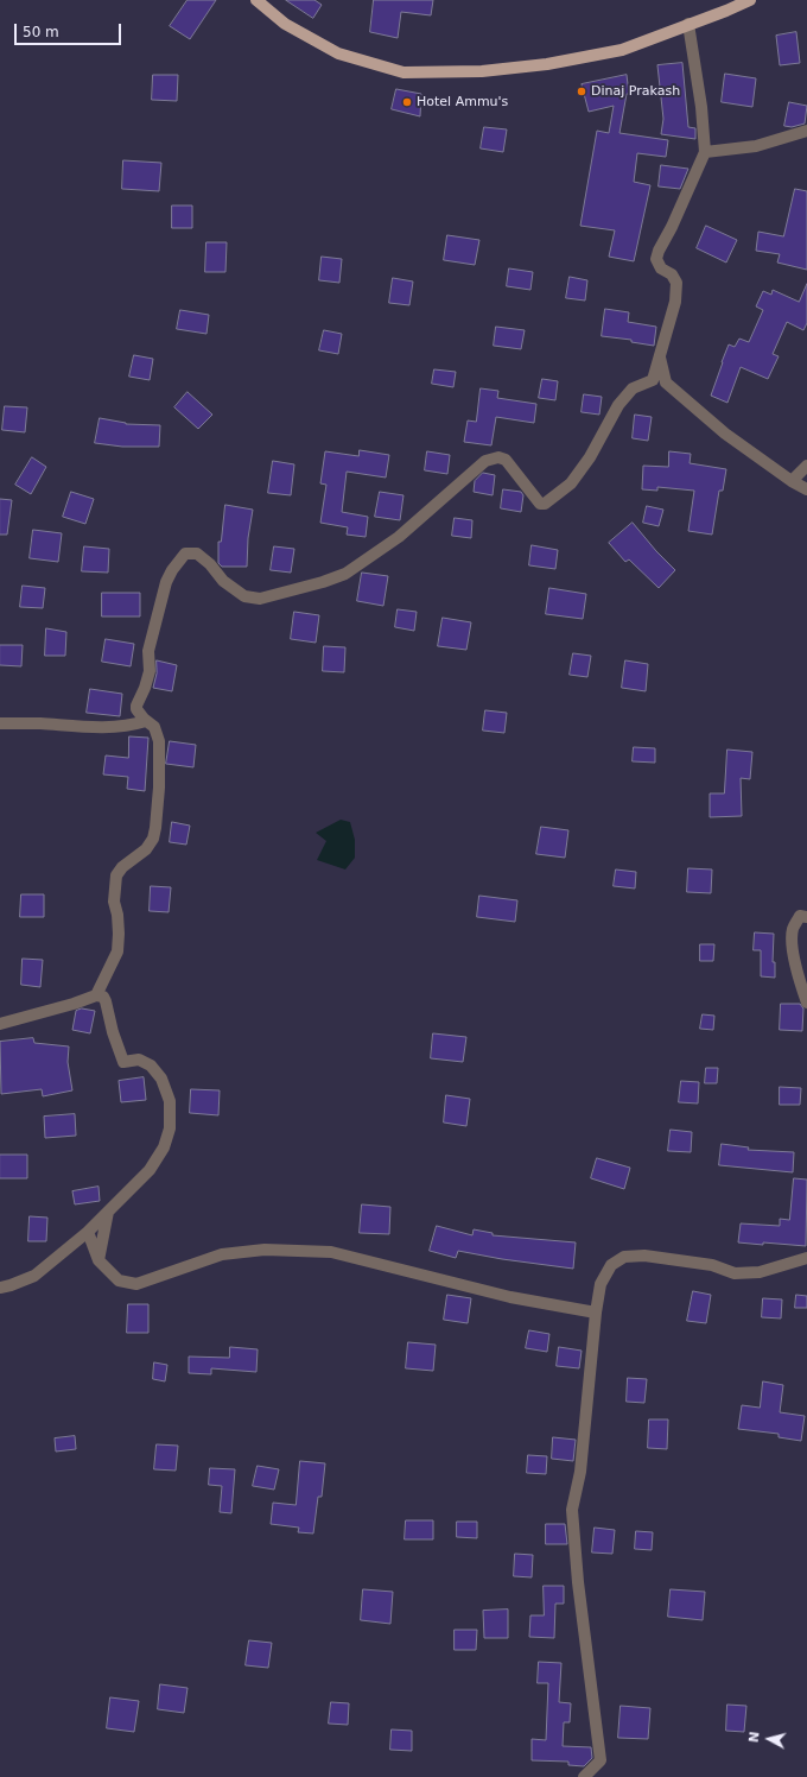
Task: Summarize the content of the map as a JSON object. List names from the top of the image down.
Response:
{
  "places": ["Dinaj Prakash", "Hotel Ammu's"],
  "scale_bar": "50 m",
  "north": "left"
}
